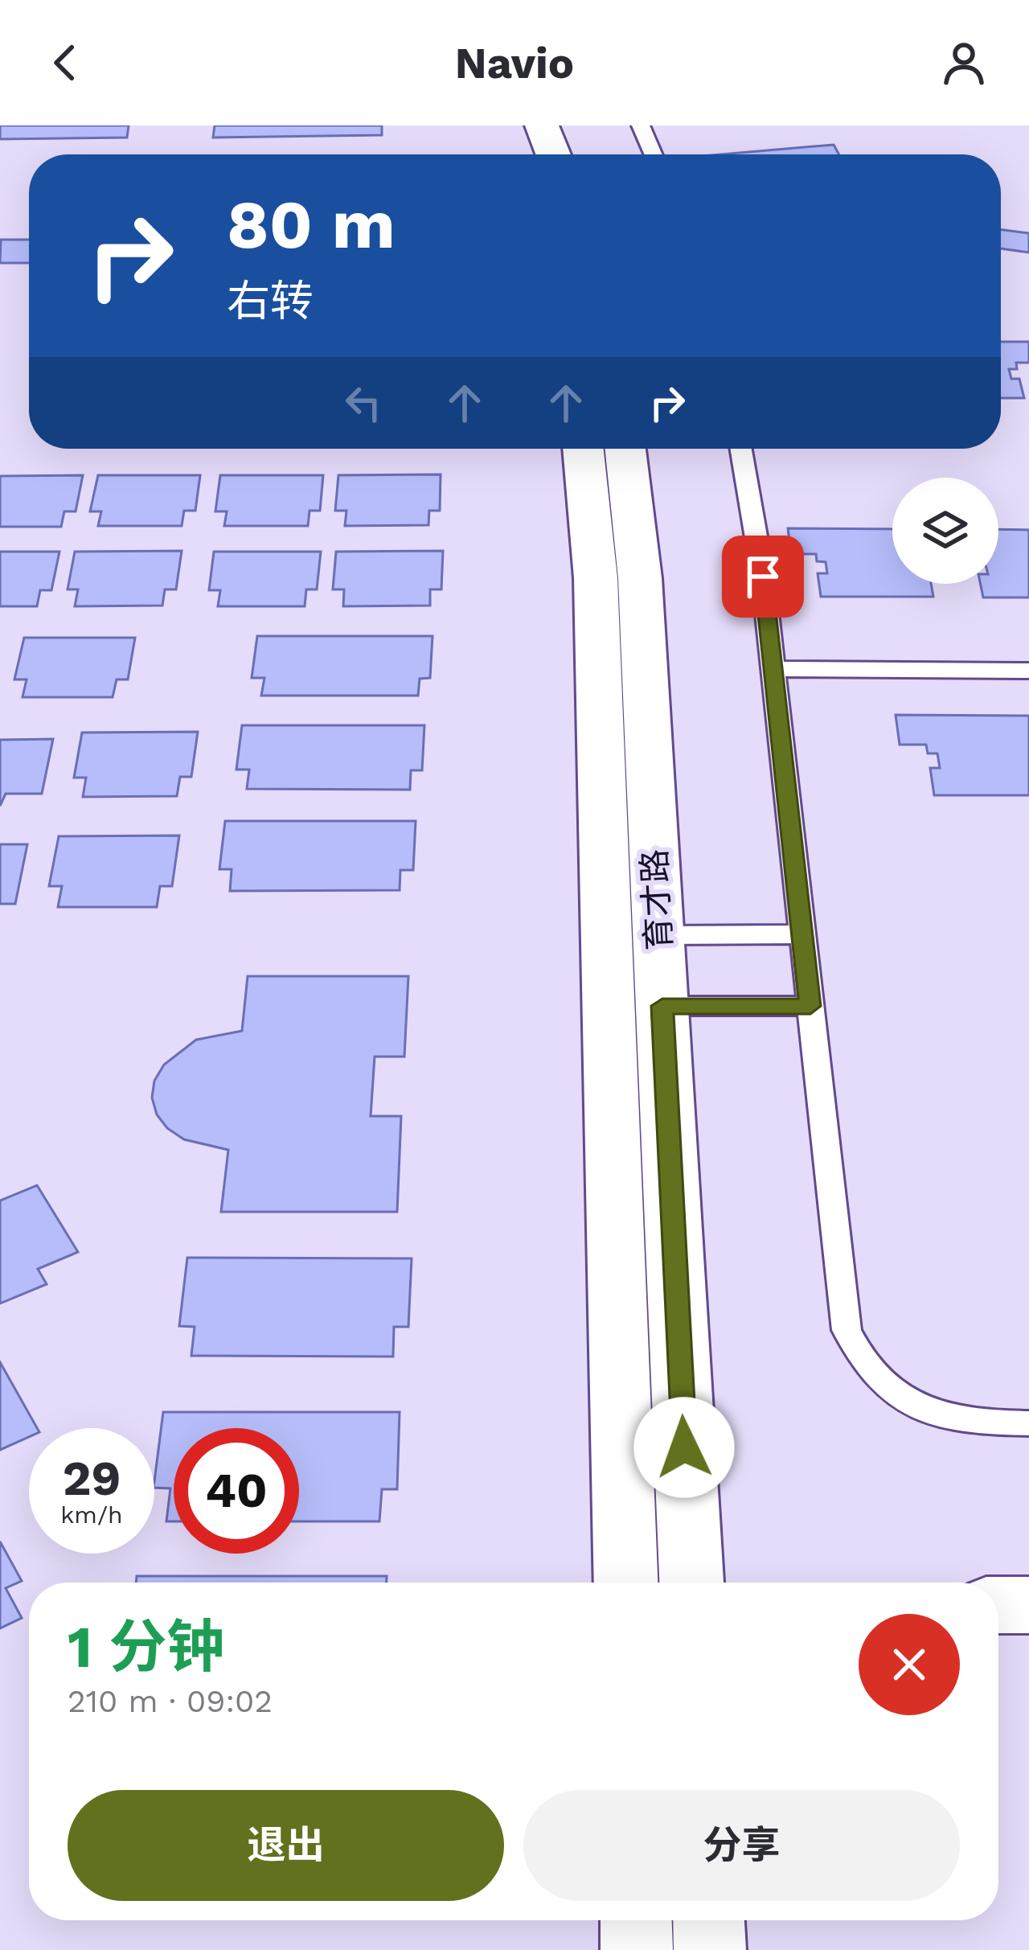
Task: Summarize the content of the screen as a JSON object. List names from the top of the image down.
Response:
{
  "streets": {
    "street": ["育才路"]
  },
  "page": {
    "header": "Navio",
    "turn": ["80 m", "右转"],
    "speed": "29 km/h",
    "limit": "40",
    "heading": ["1 分钟", "210 m · 09:02"],
    "buttons": ["退出", "分享"]
  }
}
